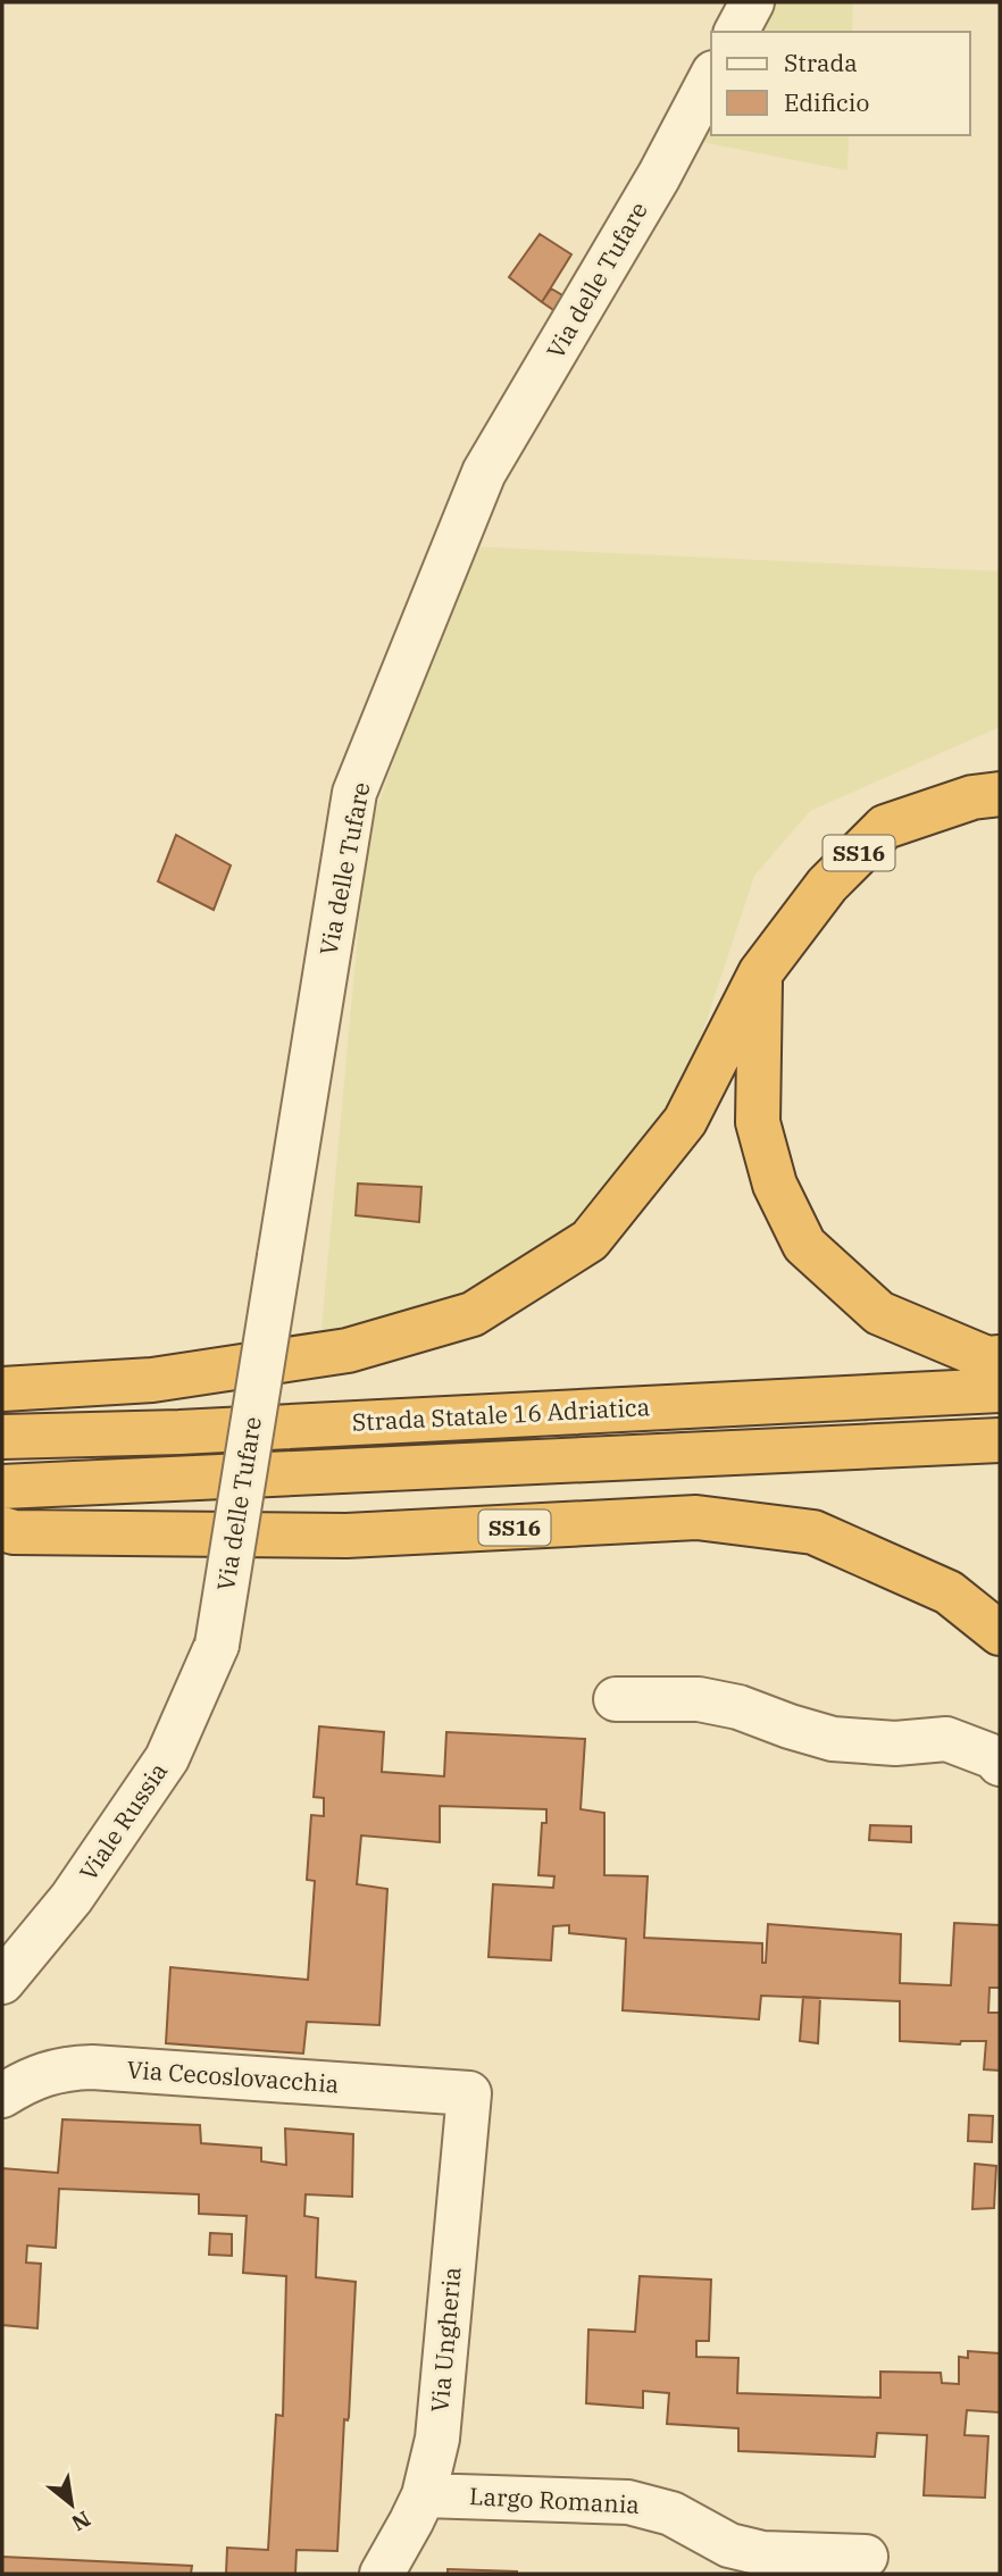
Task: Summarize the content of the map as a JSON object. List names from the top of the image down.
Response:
{
  "streets": {
    "highway": ["SS16", "Strada Statale 16 Adriatica"],
    "street": [
      "Via delle Tufare",
      "Viale Russia",
      "Via Cecoslovacchia",
      "Via Ungheria",
      "Largo Romania"
    ]
  },
  "crossings": [
    ["Via delle Tufare", "Viale Russia"],
    ["Via Cecoslovacchia", "Via Ungheria"],
    ["Via Ungheria", "Largo Romania"]
  ],
  "legend": ["Strada", "Edificio"],
  "north": "bottom right"
}
